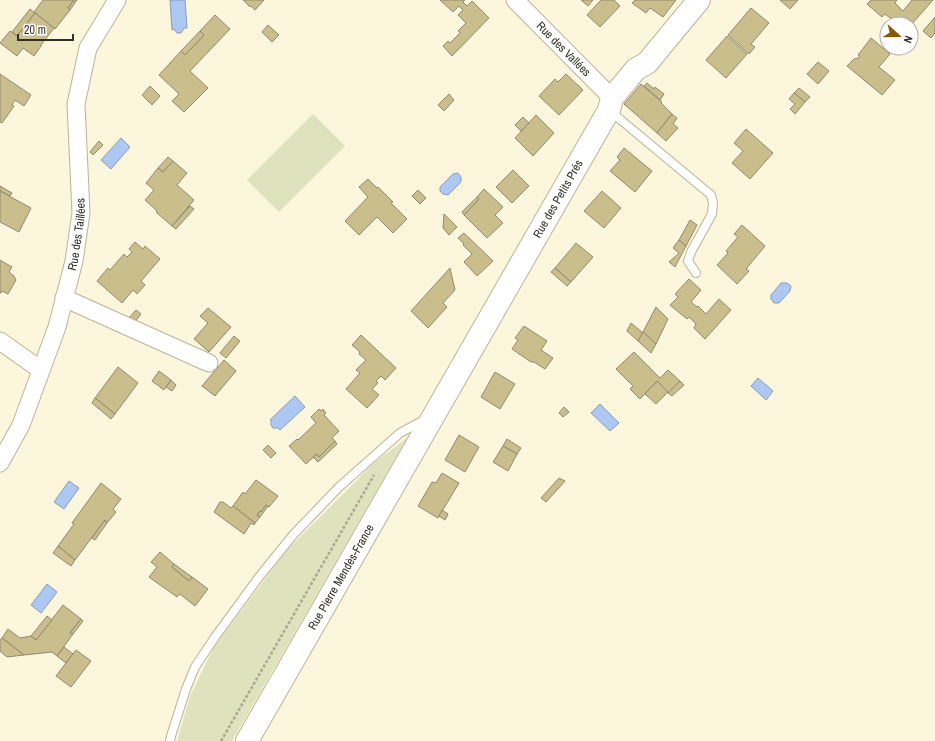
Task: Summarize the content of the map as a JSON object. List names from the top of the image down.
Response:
{
  "streets": {
    "street": [
      "Rue des Vallées",
      "Rue des Petits Prés",
      "Rue des Taillées",
      "Rue Pierre Mendès-France"
    ]
  },
  "crossings": [
    ["Rue des Vallées", "Rue des Petits Prés"],
    ["Rue des Petits Prés", "Rue Pierre Mendès-France"]
  ],
  "scale_bar": "20 m",
  "north": "right"
}
